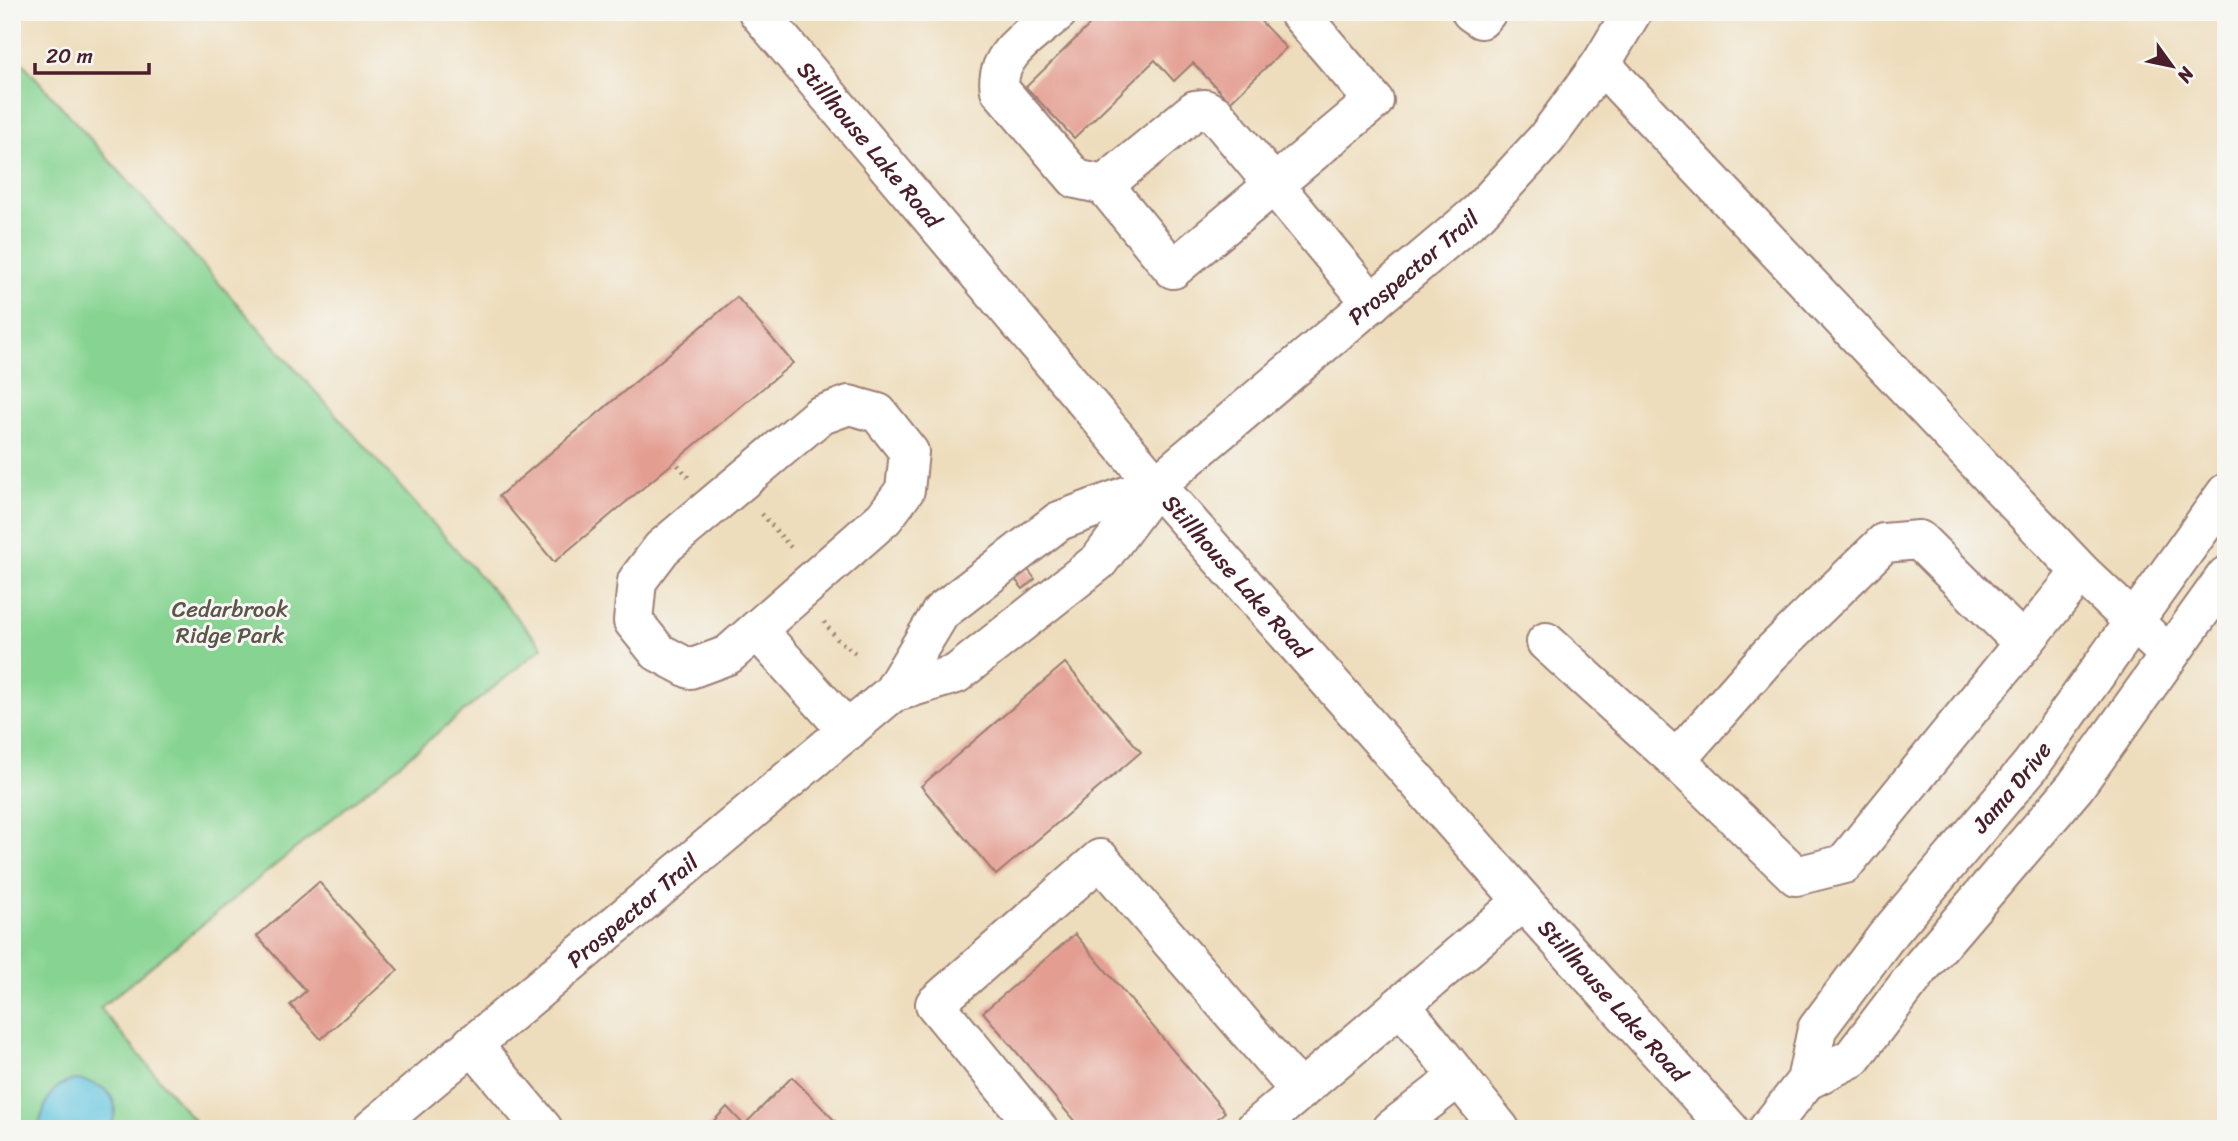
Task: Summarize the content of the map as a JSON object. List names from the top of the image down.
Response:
{
  "streets": {
    "street": ["Stillhouse Lake Road", "Prospector Trail", "Jama Drive"]
  },
  "crossings": [
    ["Stillhouse Lake Road", "Prospector Trail"]
  ],
  "parks": ["Cedarbrook Ridge Park"],
  "scale_bar": "20 m",
  "north": "bottom right"
}
